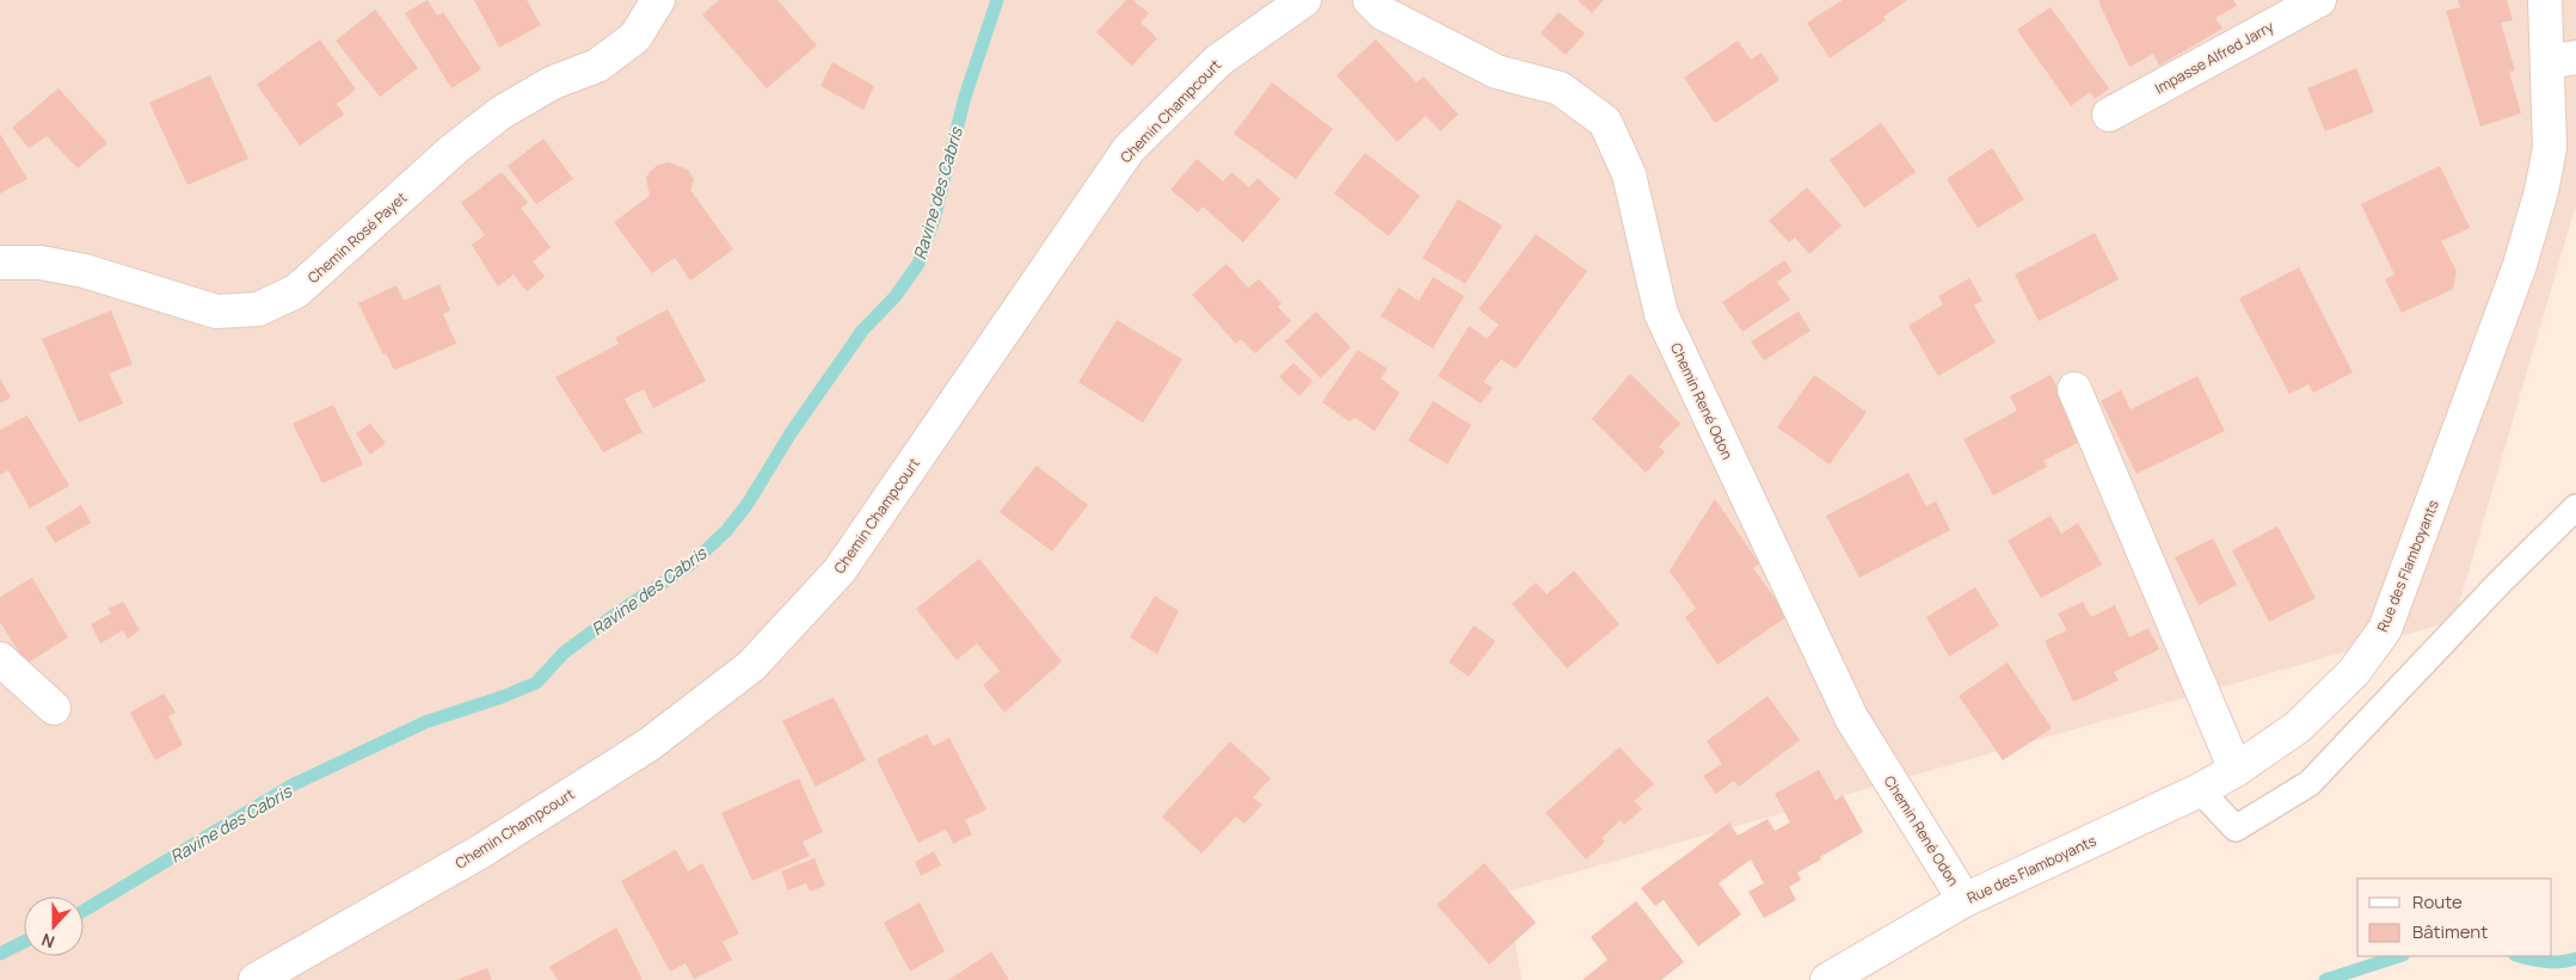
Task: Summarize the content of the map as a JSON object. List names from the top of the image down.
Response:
{
  "streets": {
    "street": [
      "Impasse Alfred Jarry",
      "Chemin Champcourt",
      "Chemin Rosé Payet",
      "Chemin René Odon",
      "Rue des Flamboyants"
    ]
  },
  "crossings": [
    ["Chemin René Odon", "Rue des Flamboyants"]
  ],
  "water": ["Ravine des Cabris"],
  "legend": ["Route", "Bâtiment"],
  "north": "bottom"
}
